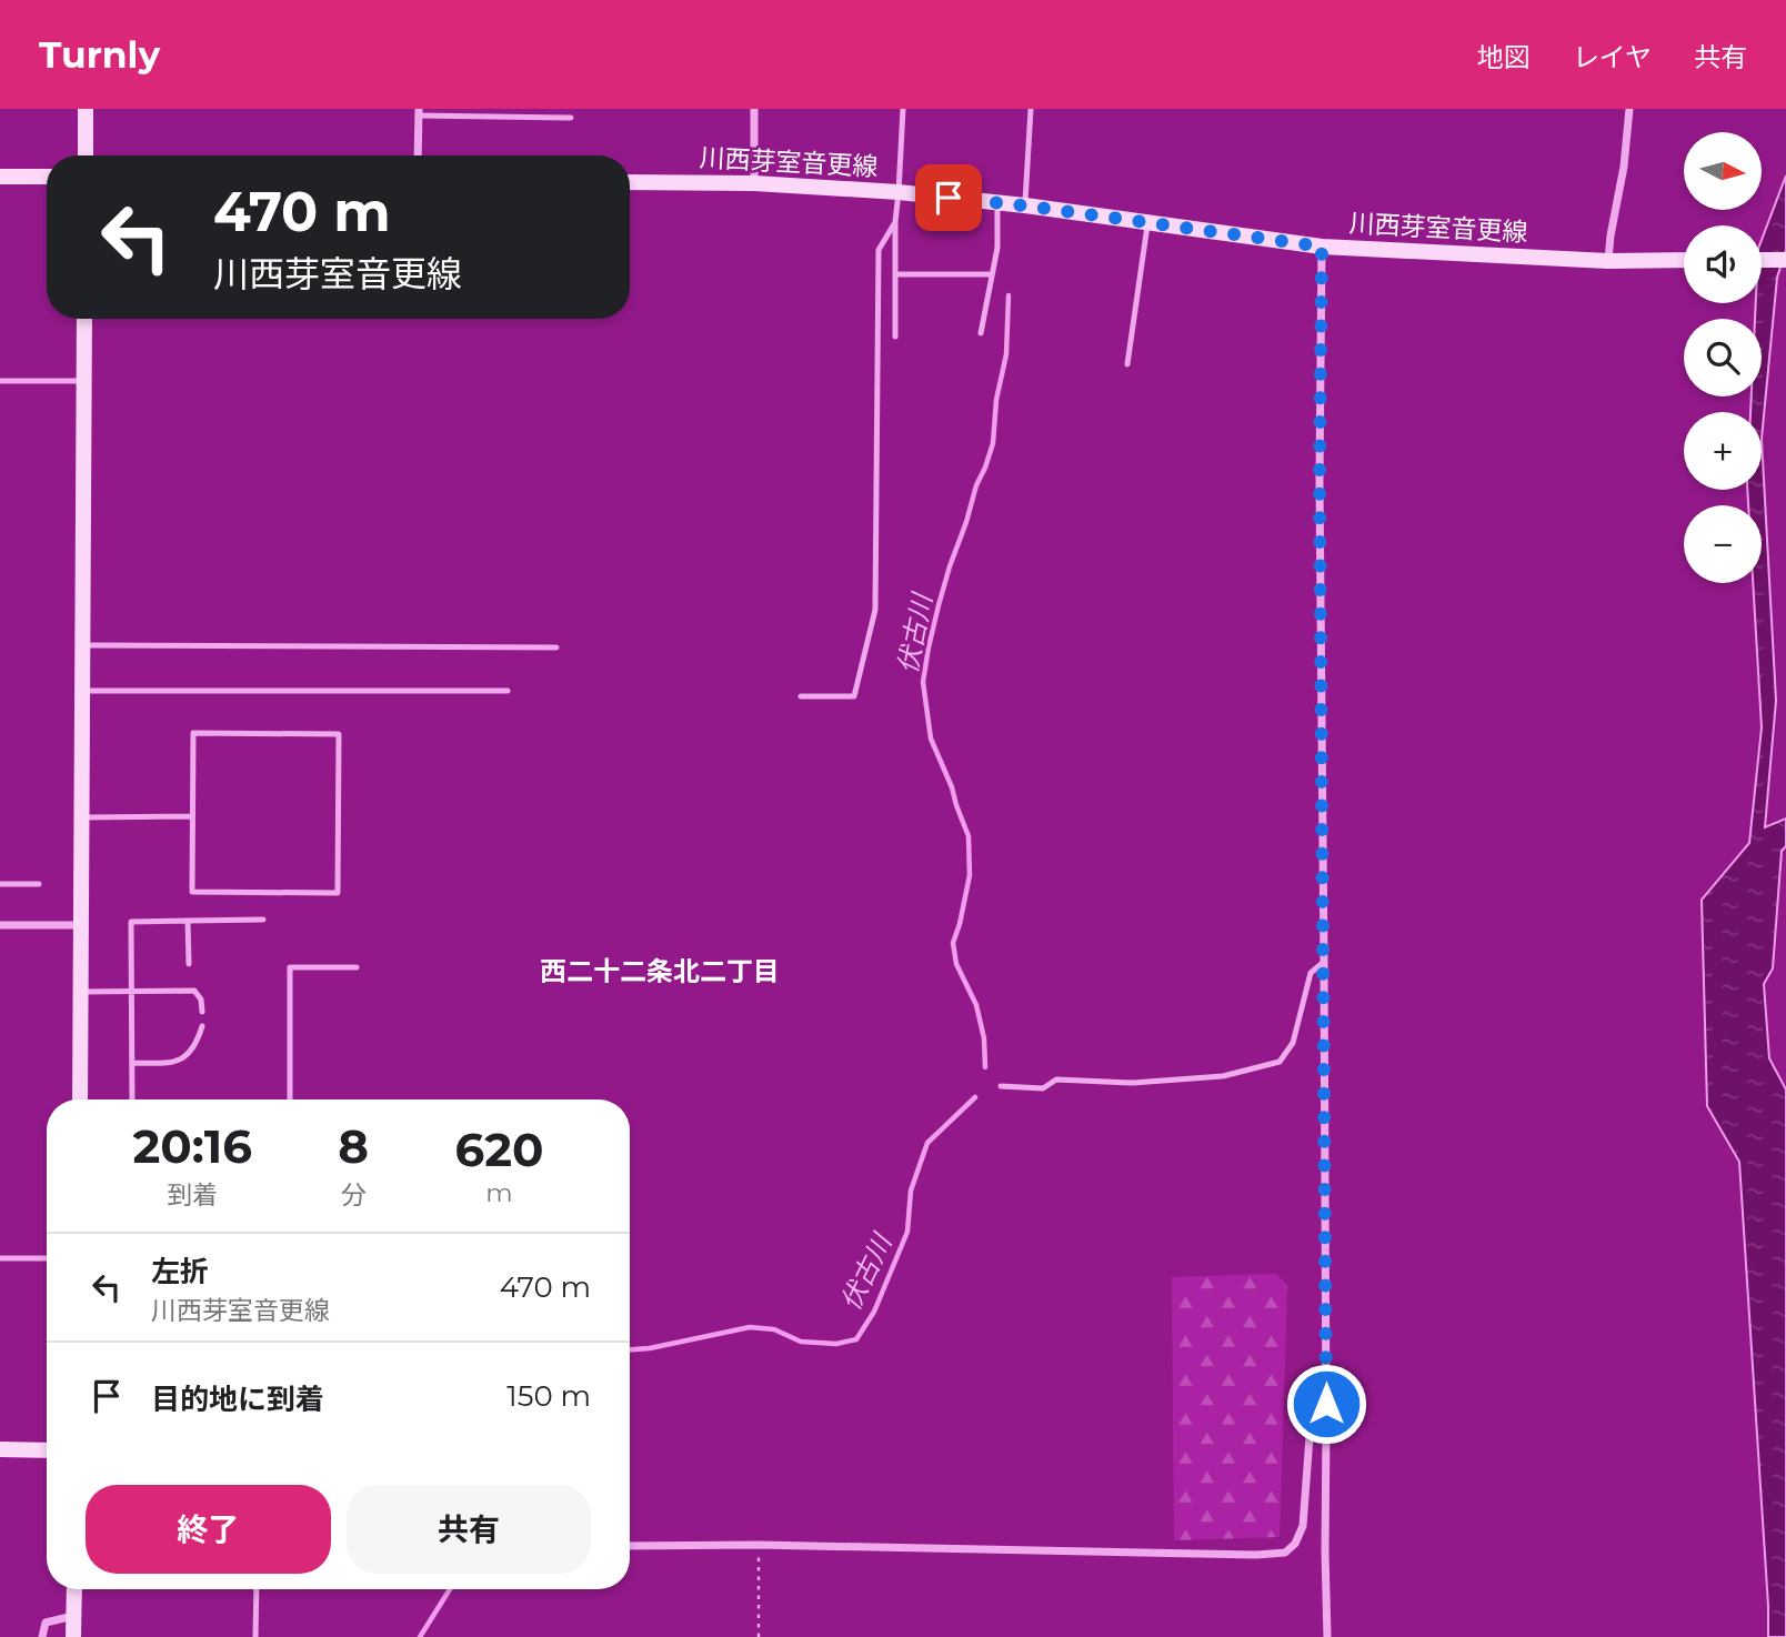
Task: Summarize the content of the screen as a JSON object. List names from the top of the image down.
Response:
{
  "streets": {
    "main road": ["川西芽室音更線"]
  },
  "districts": ["西二十二条北二丁目"],
  "water": ["伏古川"],
  "north": "right",
  "page": {
    "header": "Turnly",
    "nav": ["地図", "レイヤ", "共有"],
    "map_buttons": ["+", "−"],
    "turn": ["470 m", "川西芽室音更線"],
    "eta": [
      "20:16",
      "到着",
      "8",
      "分",
      "620",
      "m"
    ],
    "list": [
      {
        "name": "左折",
        "note": "川西芽室音更線",
        "value": "470 m"
      },
      {
        "name": "目的地に到着",
        "value": "150 m"
      }
    ],
    "buttons": ["終了", "共有"]
  }
}
